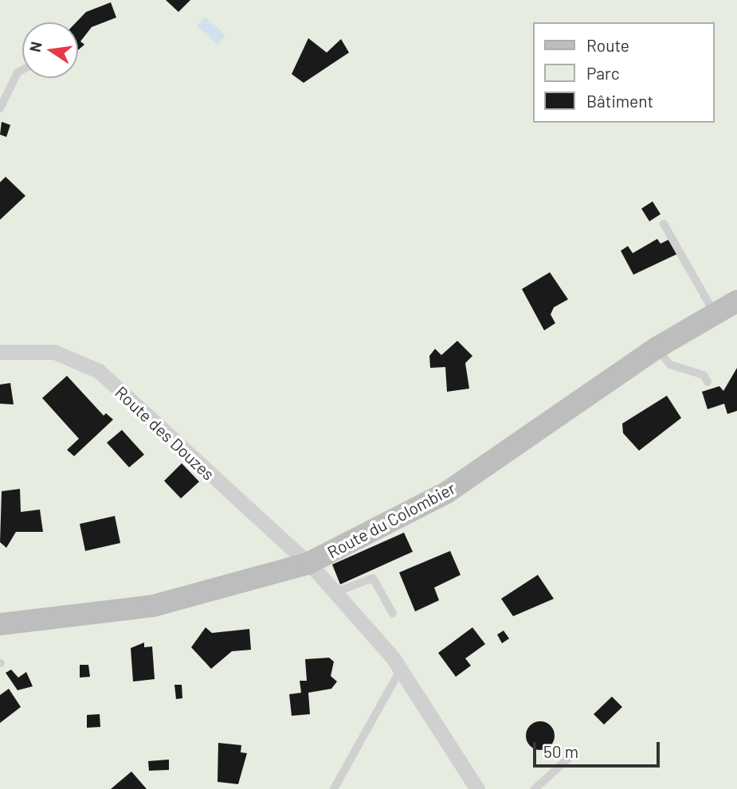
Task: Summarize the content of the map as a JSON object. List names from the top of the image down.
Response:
{
  "streets": {
    "street": ["Route des Douzes", "Route du Colombier"]
  },
  "crossings": [
    ["Route des Douzes", "Route du Colombier"]
  ],
  "legend": ["Route", "Parc", "Bâtiment"],
  "scale_bar": "50 m",
  "north": "left"
}
